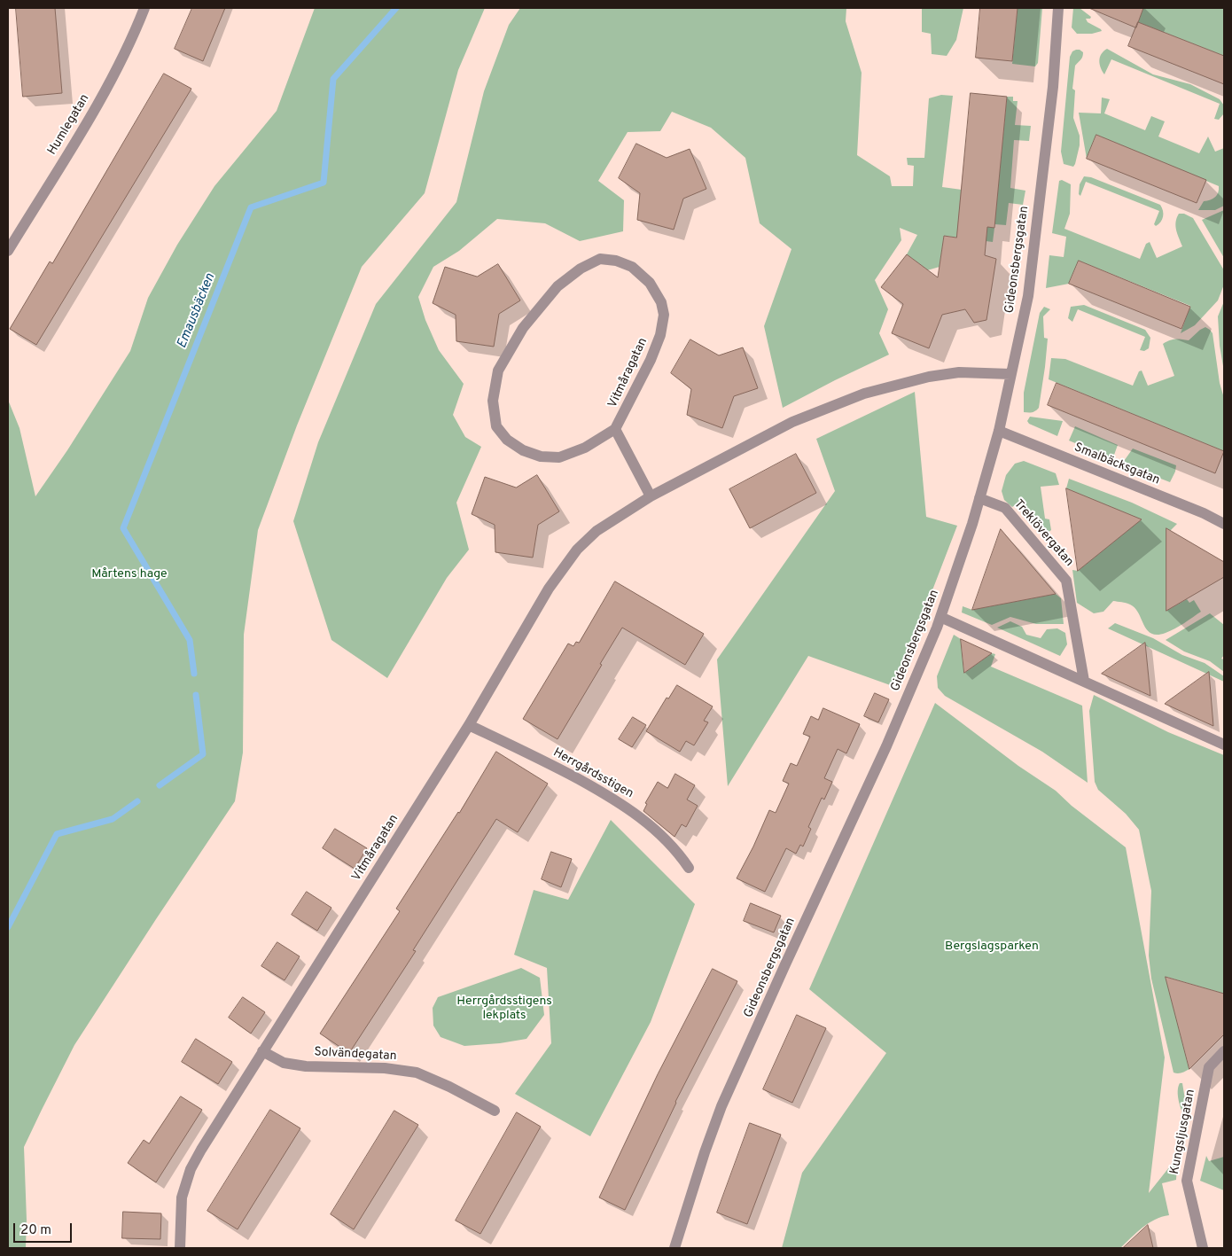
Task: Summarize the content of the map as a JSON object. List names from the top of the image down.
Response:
{
  "streets": {
    "street": [
      "Humlegatan",
      "Gideonsbergsgatan",
      "Vitmåragatan",
      "Smalbäcksgatan",
      "Treklövergatan",
      "Herrgårdsstigen",
      "Solvändegatan",
      "Kungsljusgatan"
    ]
  },
  "crossings": [
    ["Gideonsbergsgatan", "Vitmåragatan"],
    ["Gideonsbergsgatan", "Smalbäcksgatan"],
    ["Gideonsbergsgatan", "Treklövergatan"],
    ["Vitmåragatan", "Herrgårdsstigen"],
    ["Vitmåragatan", "Solvändegatan"]
  ],
  "water": ["Emausbäcken"],
  "parks": ["Mårtens hage", "Bergslagsparken", "Herrgårdsstigens lekplats"],
  "scale_bar": "20 m"
}
